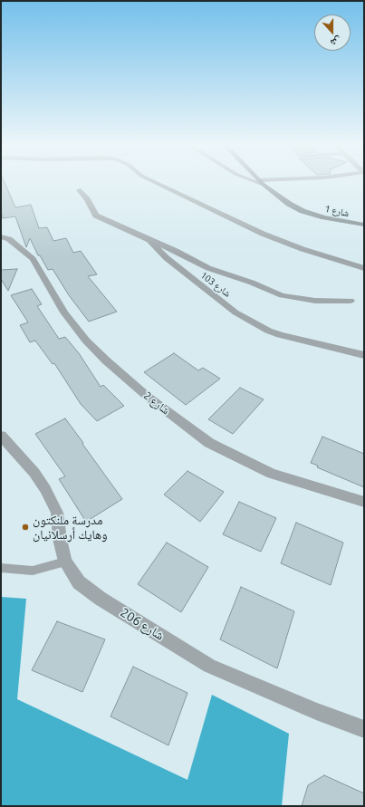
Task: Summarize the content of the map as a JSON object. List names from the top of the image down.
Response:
{
  "streets": {
    "main road": ["شارع 1"],
    "street": ["شارع 103", "شارع 2", "شارع 206"]
  },
  "places": ["مدرسة ملنكتون وهايك أرسلانيان"],
  "north": "bottom"
}
